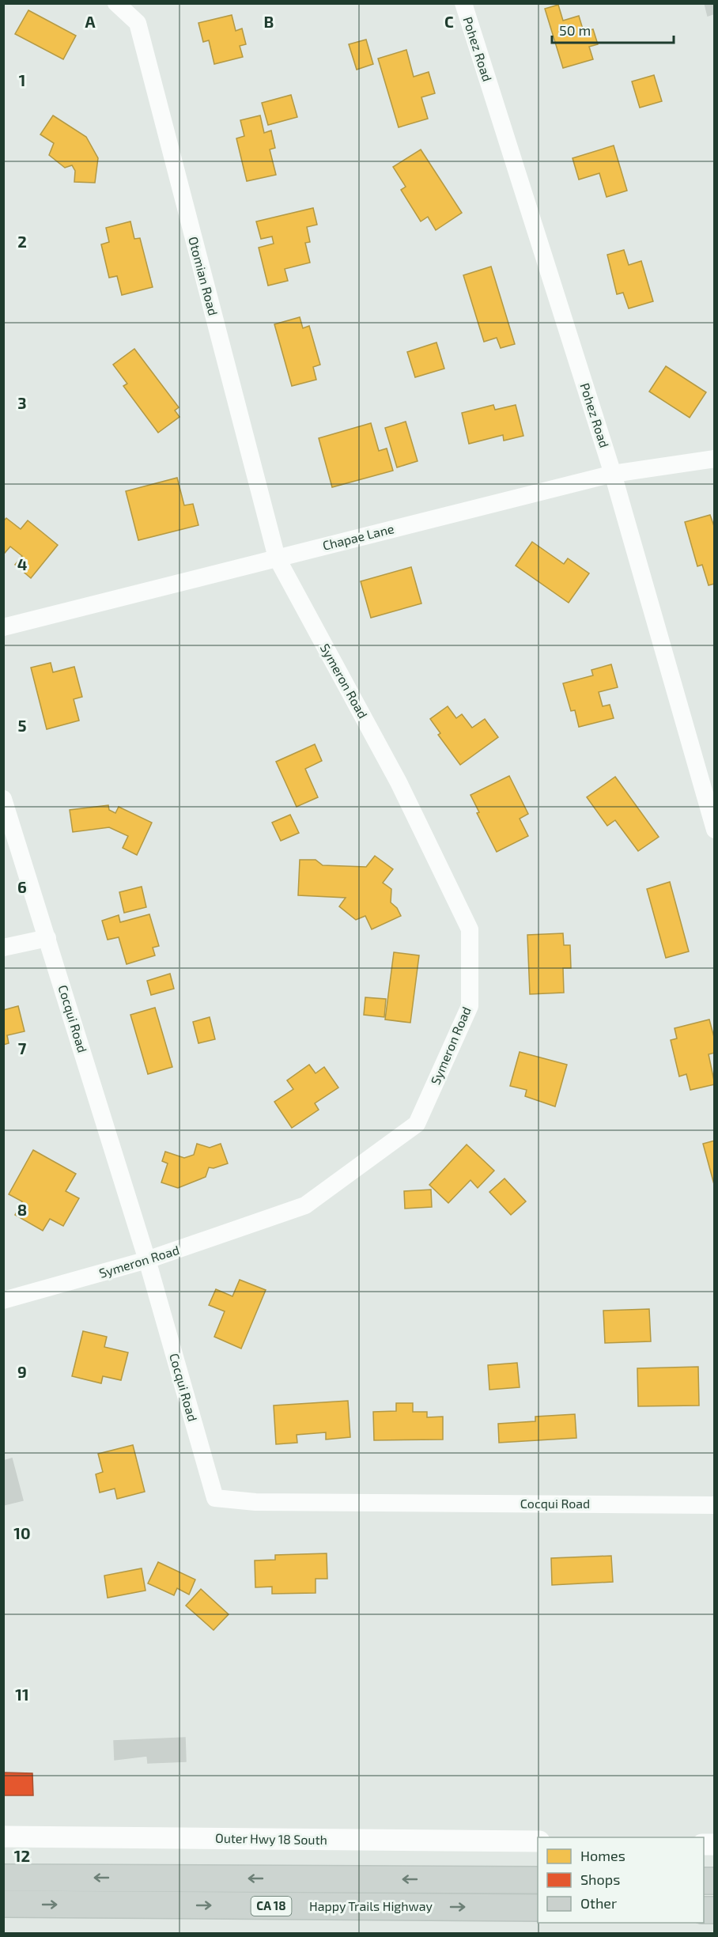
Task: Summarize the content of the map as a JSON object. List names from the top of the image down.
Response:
{
  "streets": {
    "main road": ["CA 18", "Happy Trails Highway"],
    "street": [
      "Pohez Road",
      "Otomian Road",
      "Chapae Lane",
      "Symeron Road",
      "Cocqui Road",
      "Outer Hwy 18 South"
    ]
  },
  "crossings": [
    ["Pohez Road", "Chapae Lane"],
    ["Otomian Road", "Chapae Lane"],
    ["Otomian Road", "Symeron Road"],
    ["Chapae Lane", "Symeron Road"],
    ["Symeron Road", "Cocqui Road"]
  ],
  "legend": ["Homes", "Shops", "Other"],
  "scale_bar": "50 m",
  "grid": {
    "columns": ["A", "B", "C"],
    "rows": [
      "1",
      "2",
      "3",
      "4",
      "5",
      "6",
      "7",
      "8",
      "9",
      "10",
      "11",
      "12"
    ]
  }
}
